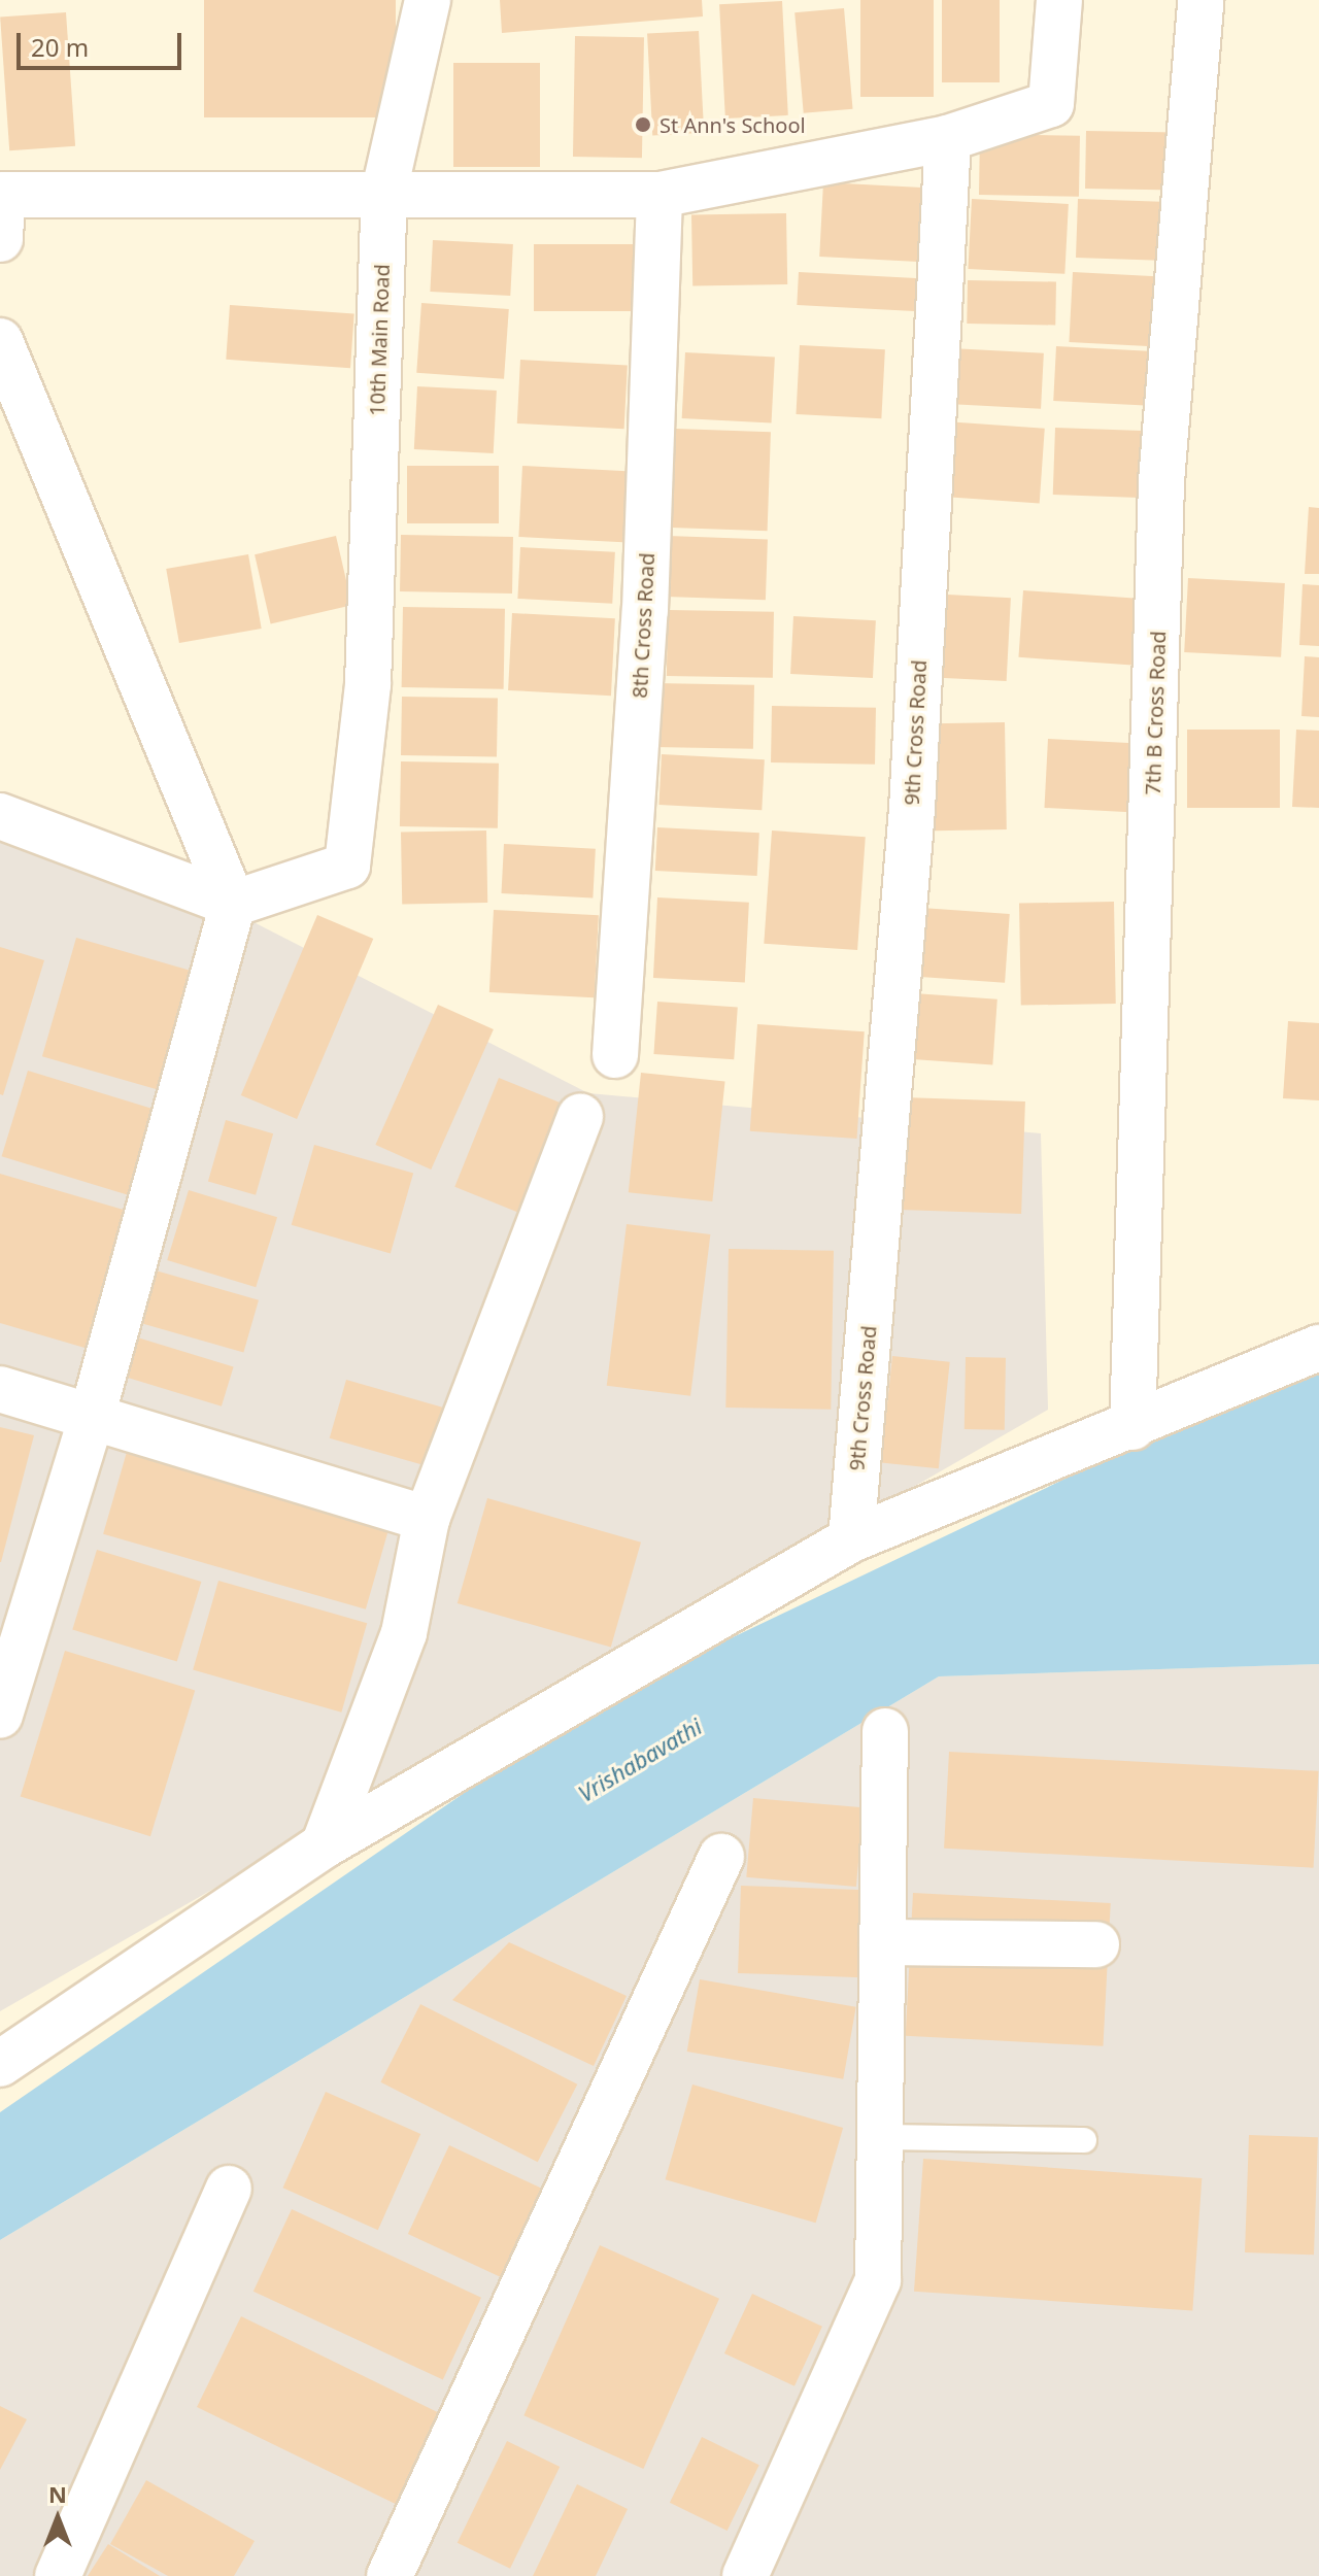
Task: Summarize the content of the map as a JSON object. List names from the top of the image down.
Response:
{
  "streets": {
    "street": [
      "10th Main Road",
      "8th Cross Road",
      "7th B Cross Road",
      "9th Cross Road"
    ]
  },
  "water": ["Vrishabavathi"],
  "places": ["St Ann's School"],
  "scale_bar": "20 m",
  "north": "top"
}
